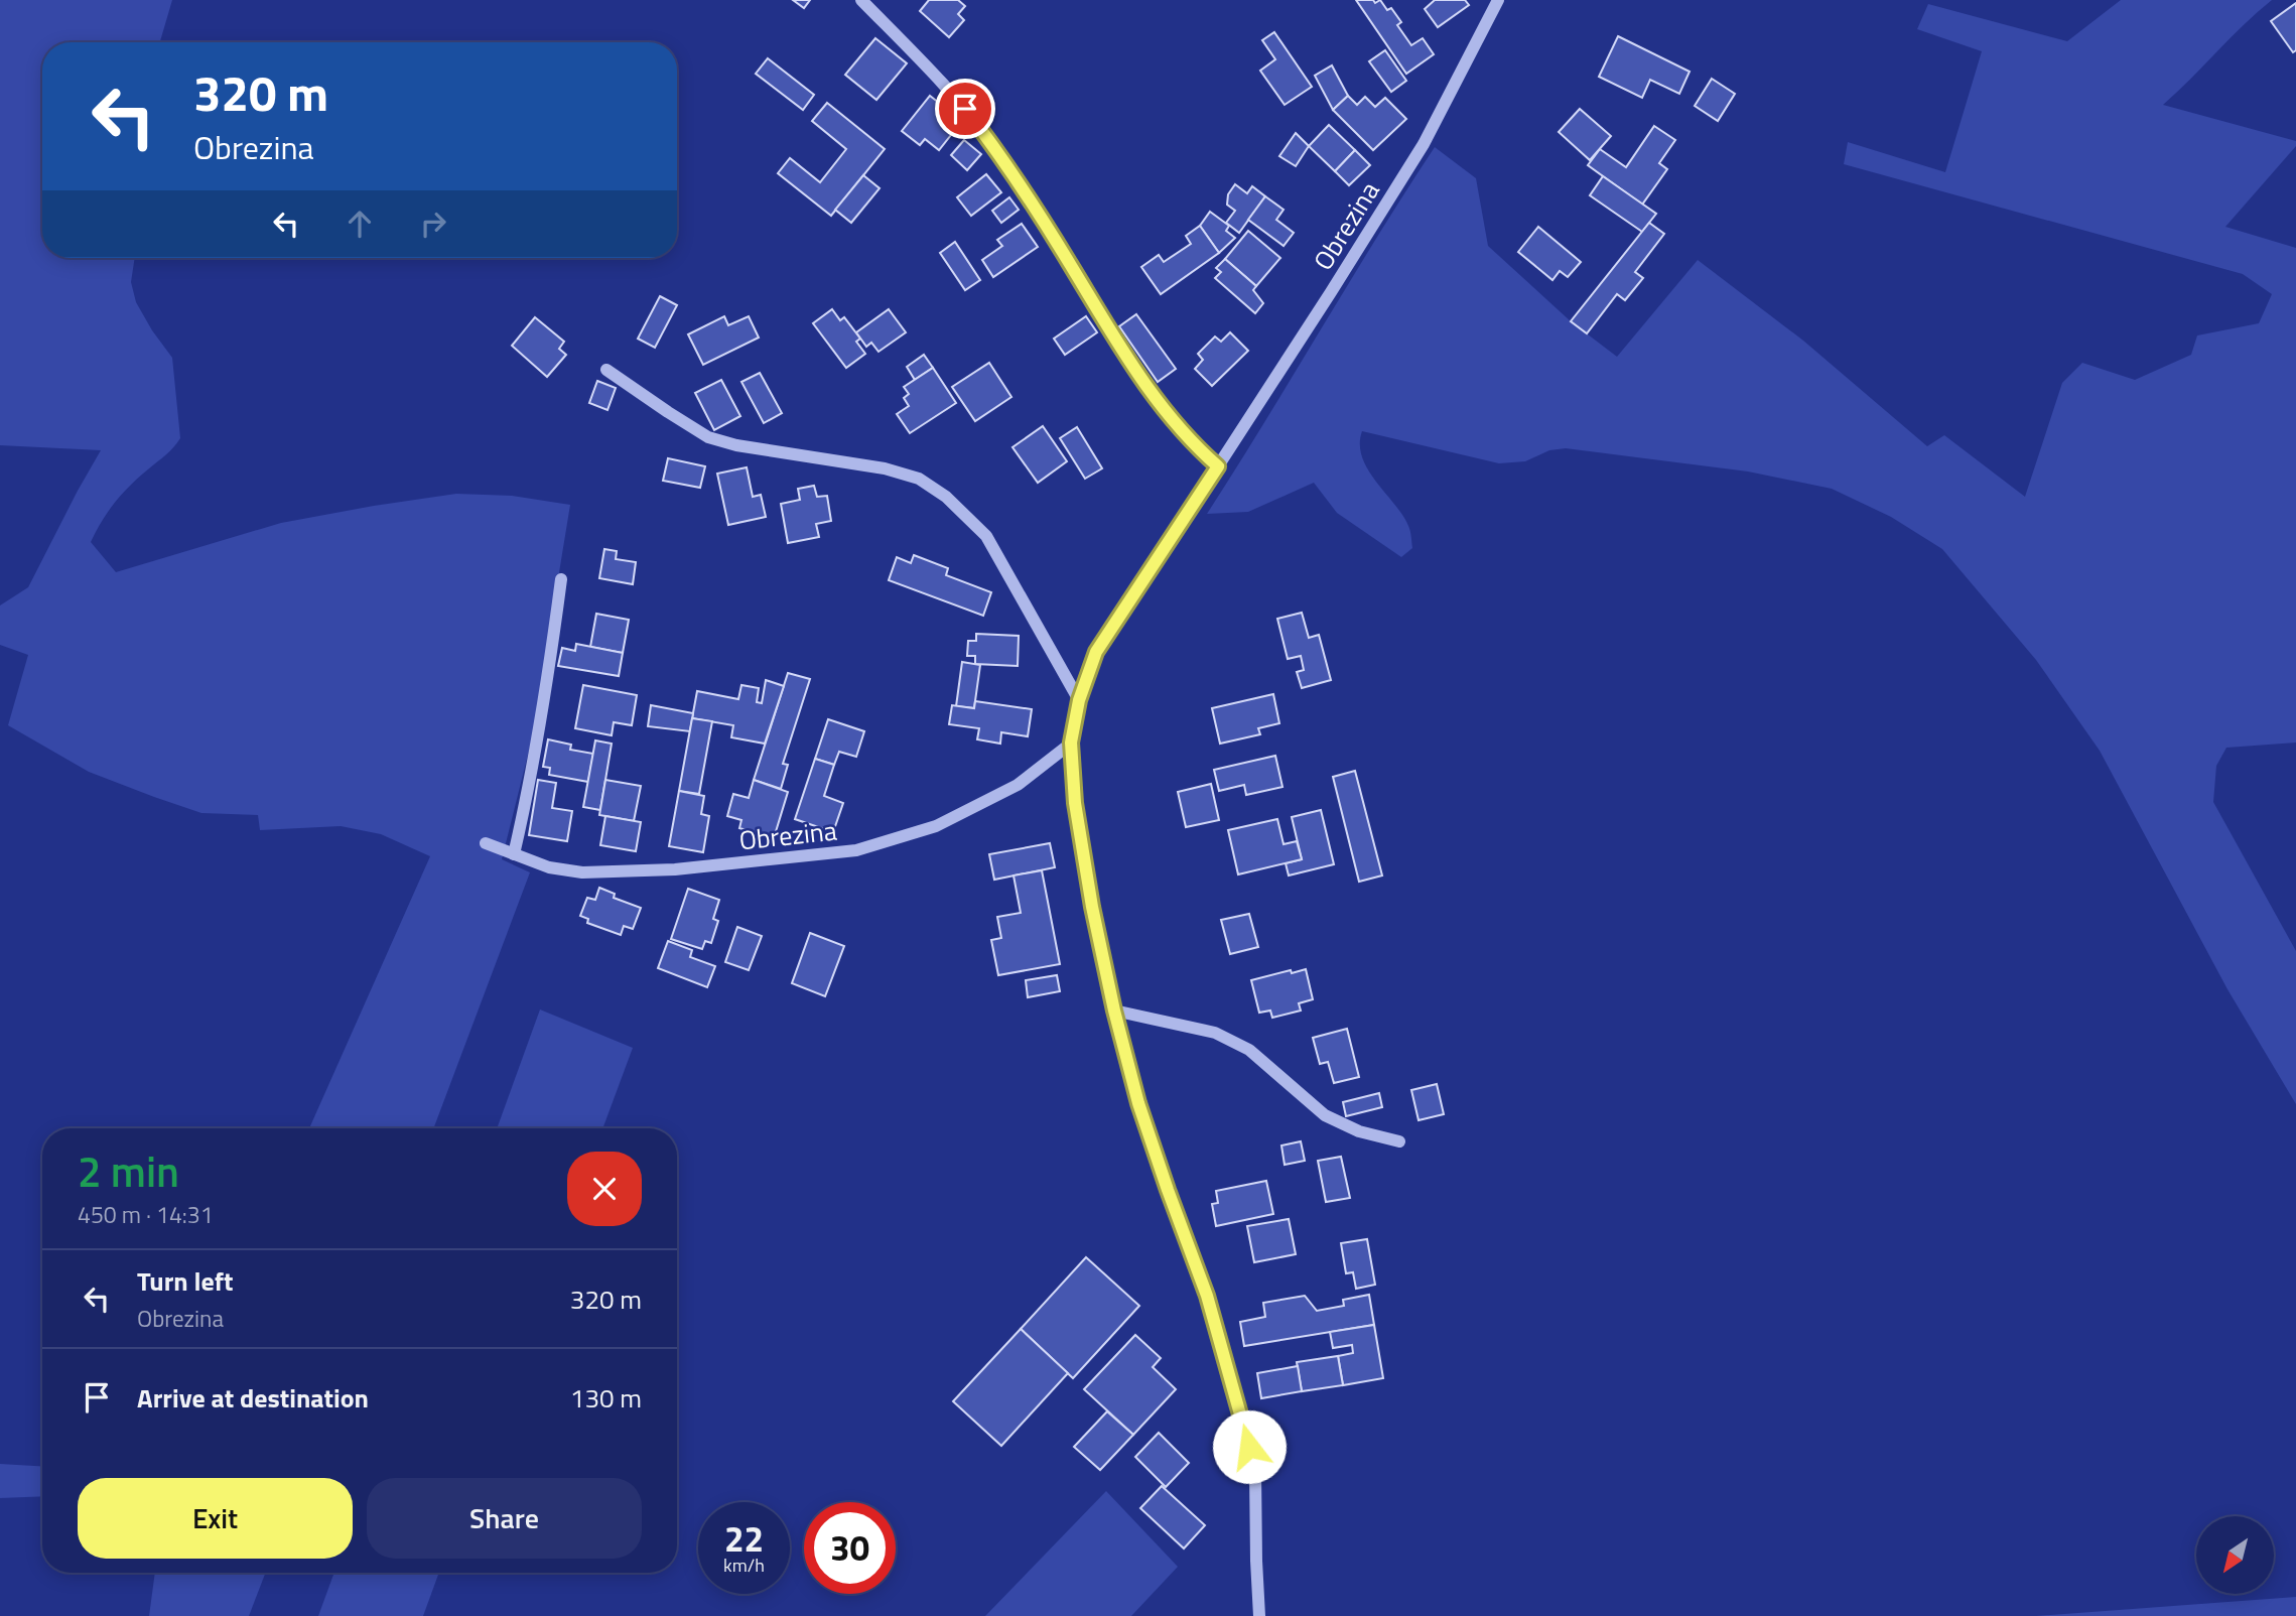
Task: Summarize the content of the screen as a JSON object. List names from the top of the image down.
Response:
{
  "streets": {
    "street": ["Obrezina"]
  },
  "north": "bottom left",
  "page": {
    "turn": ["320 m", "Obrezina"],
    "heading": ["2 min", "450 m · 14:31"],
    "list": [
      {
        "name": "Turn left",
        "note": "Obrezina",
        "value": "320 m"
      },
      {
        "name": "Arrive at destination",
        "value": "130 m"
      }
    ],
    "buttons": ["Exit", "Share"],
    "speed": "22 km/h",
    "limit": "30"
  }
}
